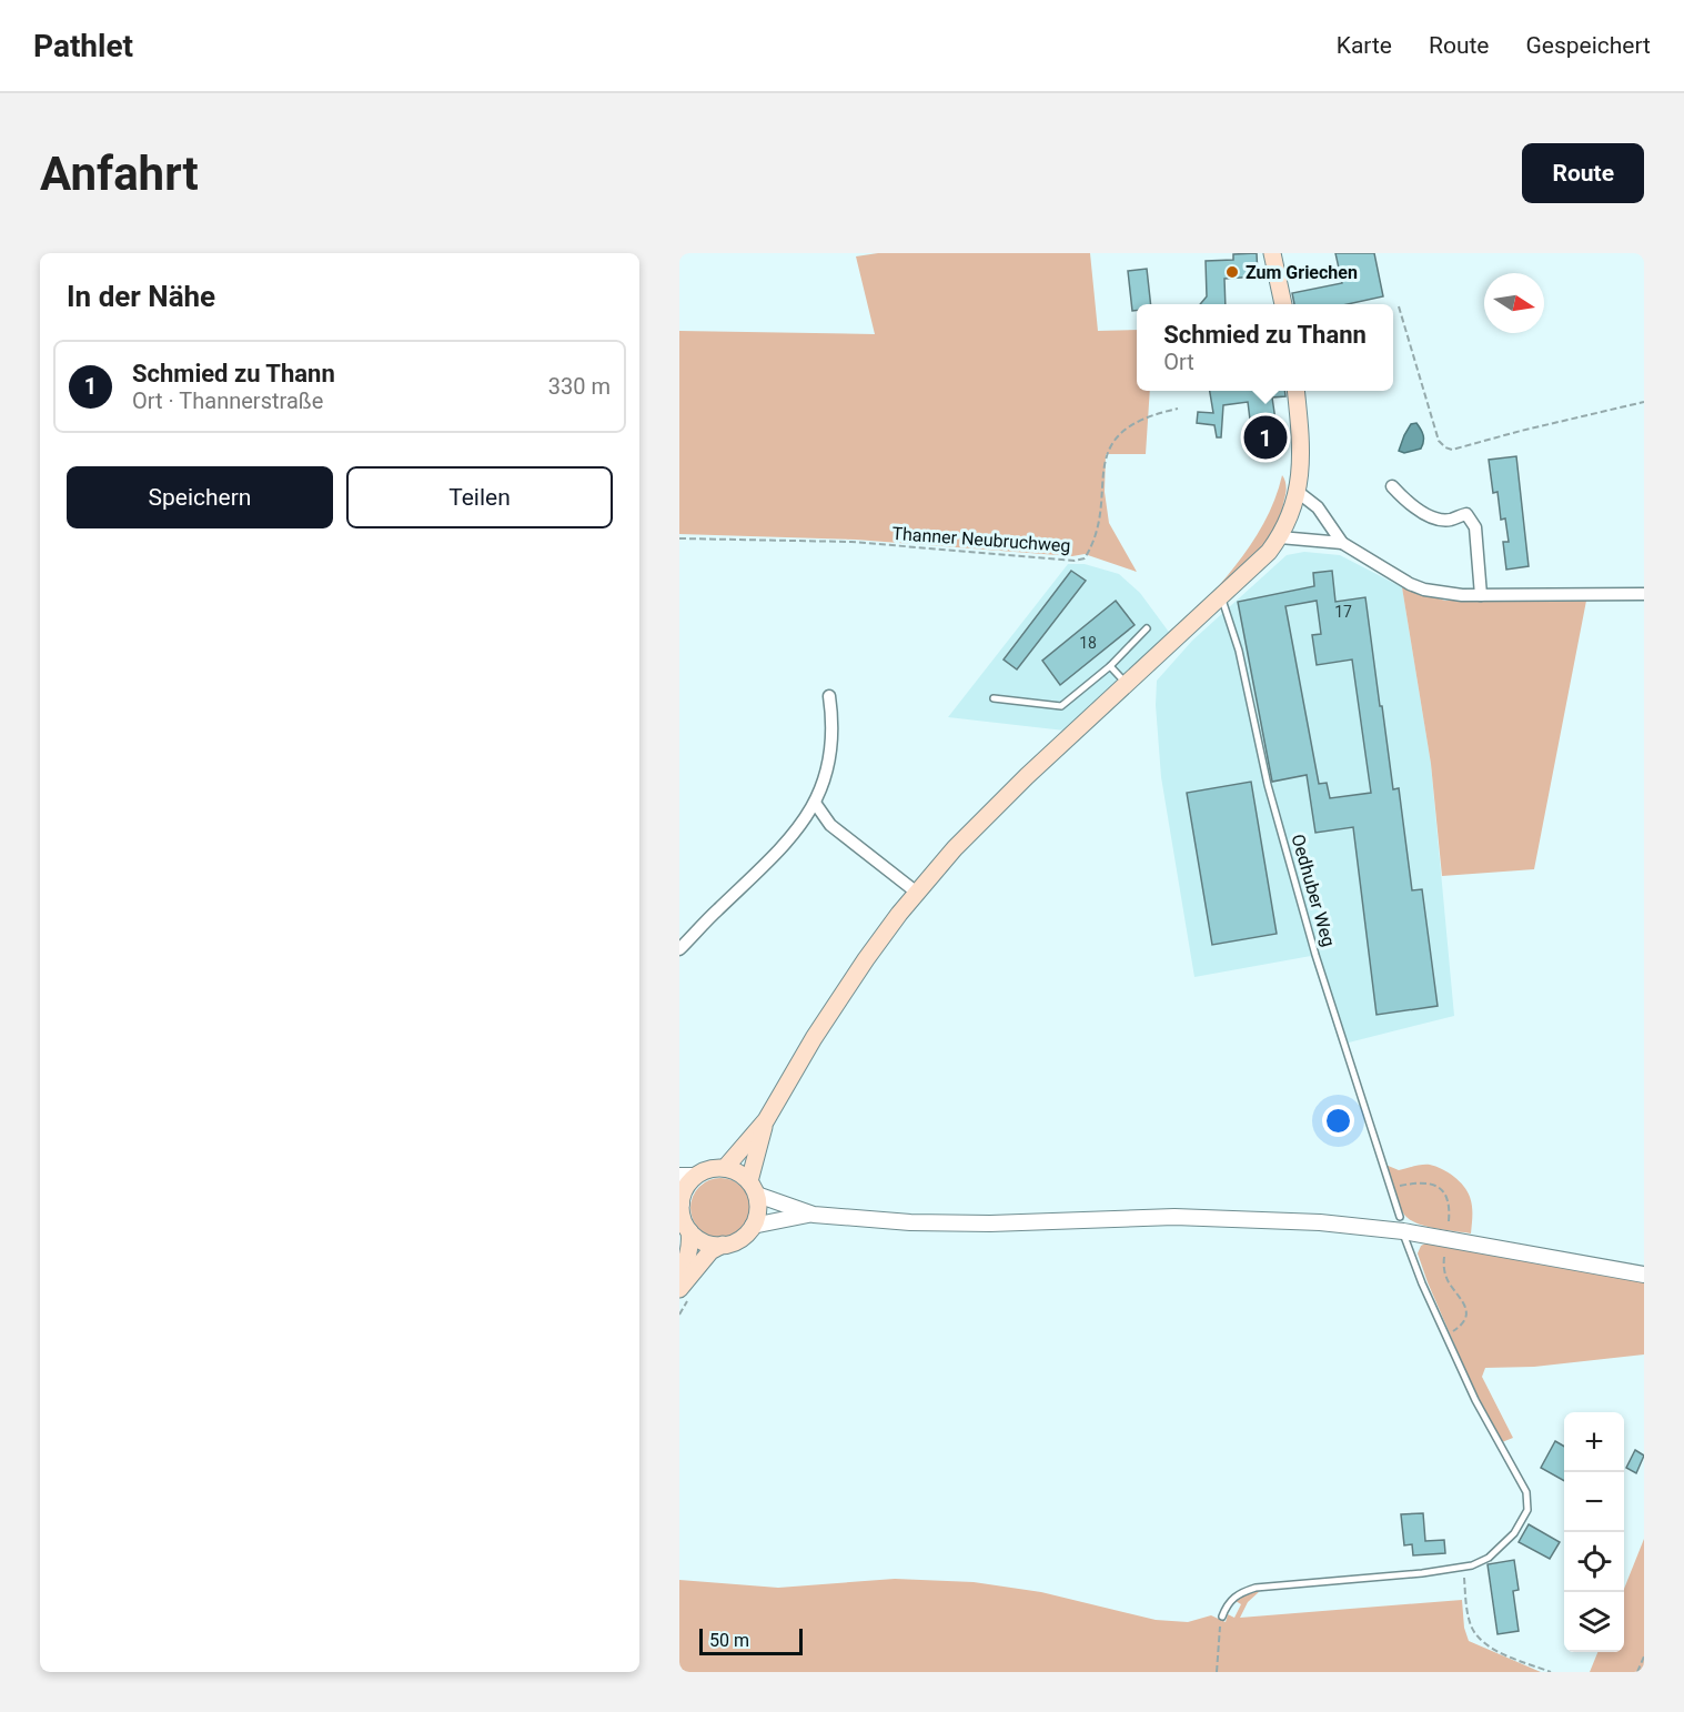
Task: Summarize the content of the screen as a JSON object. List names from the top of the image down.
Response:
{
  "streets": {
    "lane": ["Oedhuber Weg"],
    "path": ["Thanner Neubruchweg"]
  },
  "places": ["Zum Griechen"],
  "house_numbers": ["17", "18"],
  "scale_bar": "50 m",
  "north": "right",
  "page": {
    "header": "Pathlet",
    "nav": ["Karte", "Route", "Gespeichert"],
    "buttons": [
      "Route",
      ["Speichern", "Teilen"]
    ],
    "title": "Anfahrt",
    "heading": "In der Nähe",
    "popup": ["Schmied zu Thann", "Ort"],
    "list": [
      {
        "mark": "1",
        "name": "Schmied zu Thann",
        "note": "Ort · Thannerstraße",
        "value": "330 m"
      }
    ],
    "pins": "1",
    "map_buttons": ["+", "−"],
    "scale": "50 m"
  }
}
